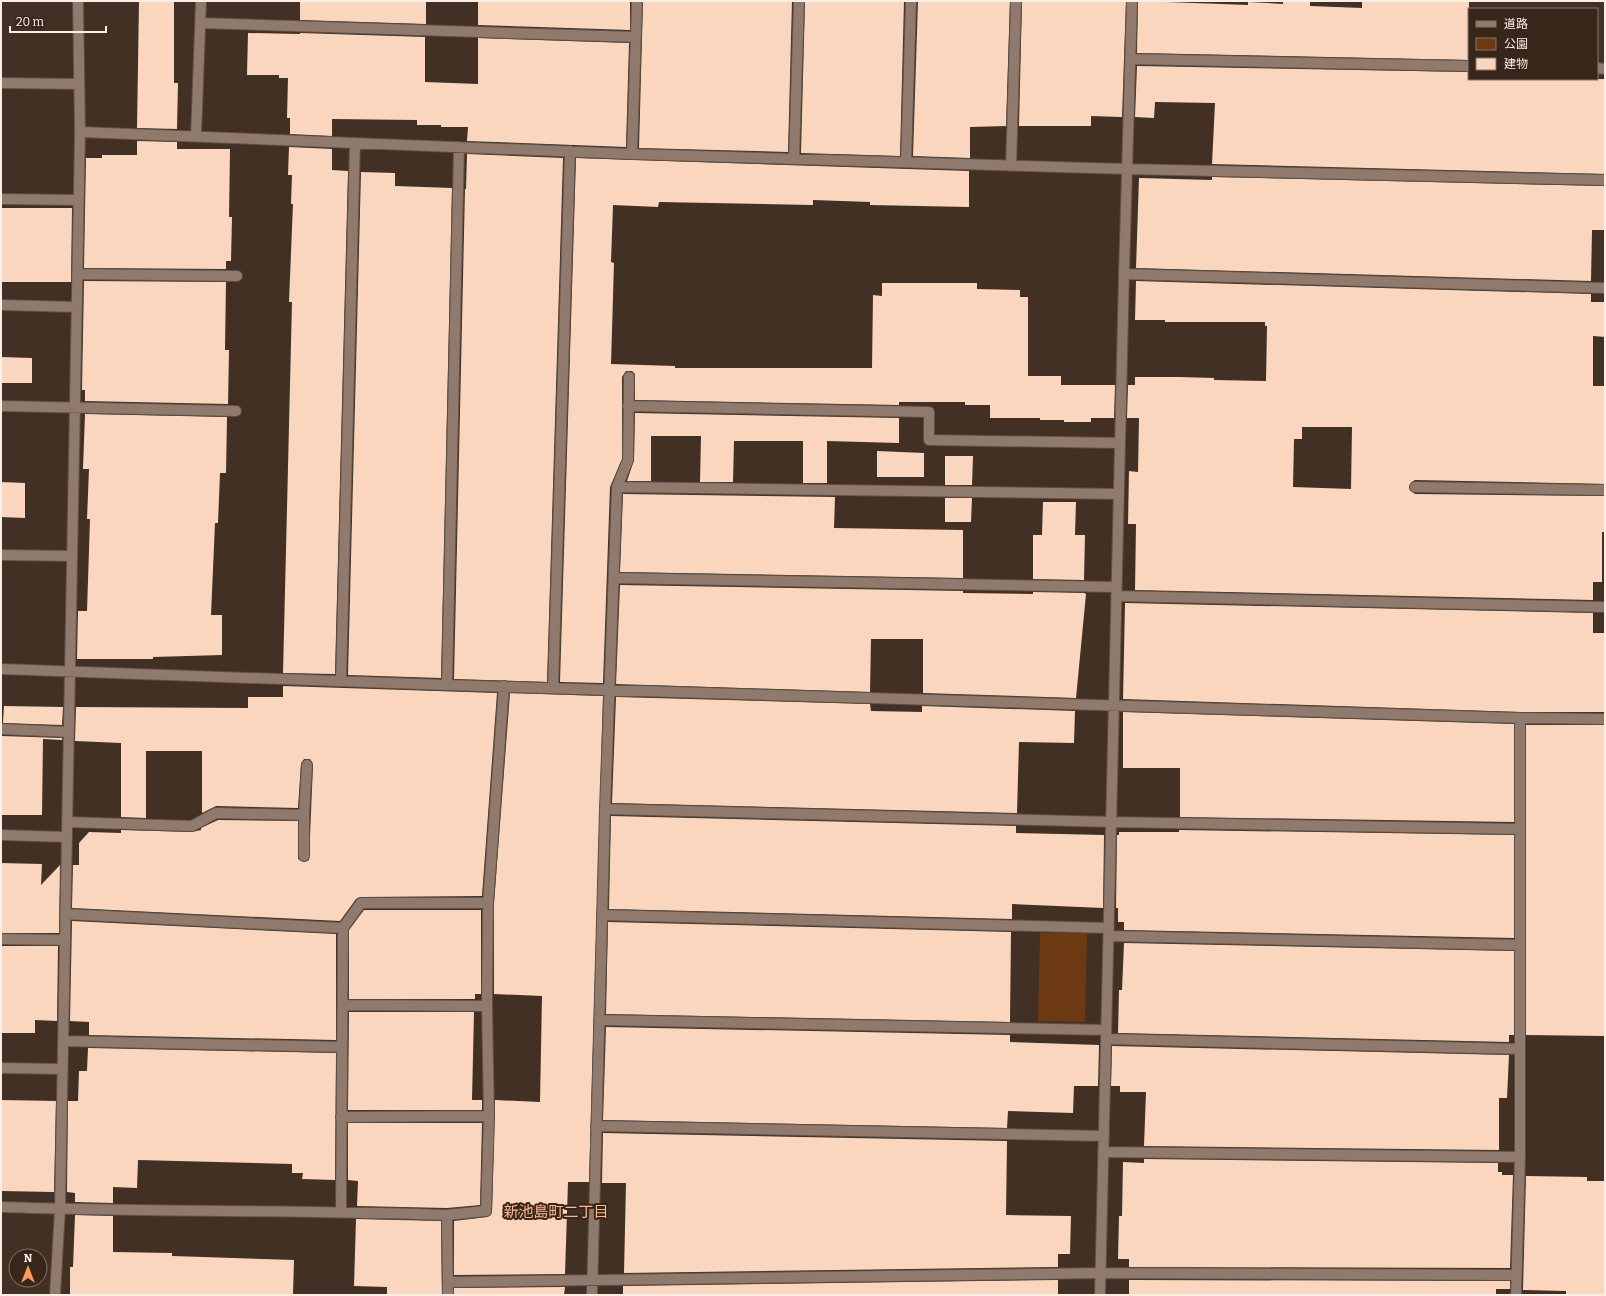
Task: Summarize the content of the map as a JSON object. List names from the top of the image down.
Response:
{
  "districts": ["新池島町二丁目"],
  "legend": ["道路", "公園", "建物"],
  "scale_bar": "20 m",
  "north": "top"
}
